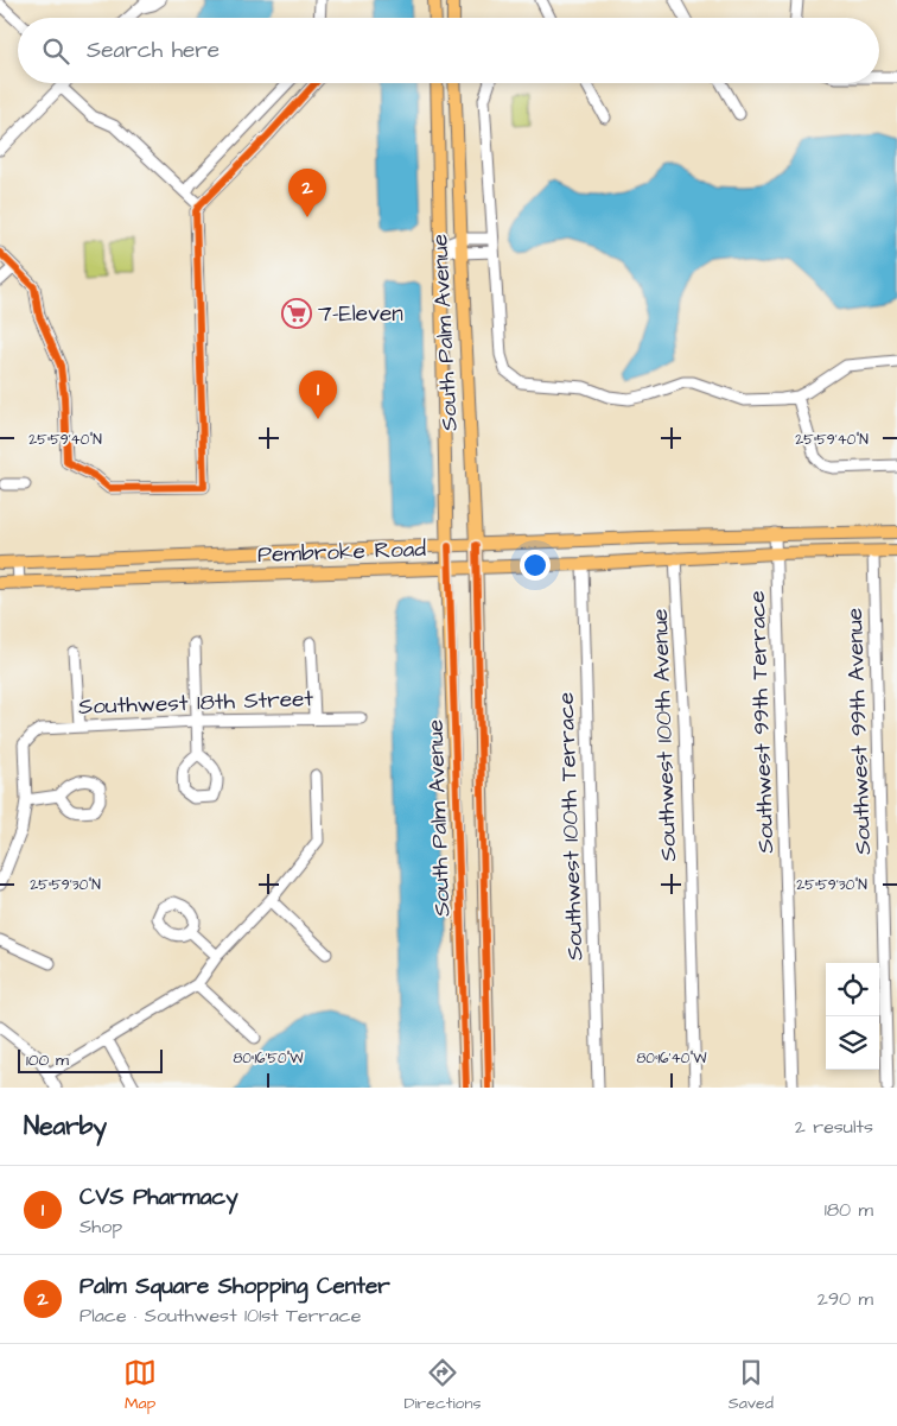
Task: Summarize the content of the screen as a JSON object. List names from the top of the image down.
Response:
{
  "streets": {
    "main road": ["South Palm Avenue", "Pembroke Road"],
    "street": [
      "Southwest 18th Street",
      "Southwest 99th Terrace",
      "Southwest 99th Avenue",
      "Southwest 100th Avenue",
      "Southwest 100th Terrace"
    ]
  },
  "crossings": [
    ["South Palm Avenue", "Pembroke Road"],
    ["Pembroke Road", "Southwest 99th Terrace"],
    ["Pembroke Road", "Southwest 99th Avenue"],
    ["Pembroke Road", "Southwest 100th Avenue"],
    ["Pembroke Road", "Southwest 100th Terrace"]
  ],
  "places": {
    "supermarket": ["7-Eleven"]
  },
  "scale_bar": "100 m",
  "page": {
    "search": "Search here",
    "pins": ["2", "1"],
    "scale": "100 m",
    "heading": ["Nearby", "2 results"],
    "list": [
      {
        "mark": "1",
        "name": "CVS Pharmacy",
        "note": "Shop",
        "value": "180 m"
      },
      {
        "mark": "2",
        "name": "Palm Square Shopping Center",
        "note": "Place · Southwest 101st Terrace",
        "value": "290 m"
      }
    ],
    "nav": ["Map", "Directions", "Saved"]
  },
  "coordinates": [
    "25°59'40\"N",
    "25°59'30\"N",
    "80°16'50\"W",
    "80°16'40\"W"
  ]
}
